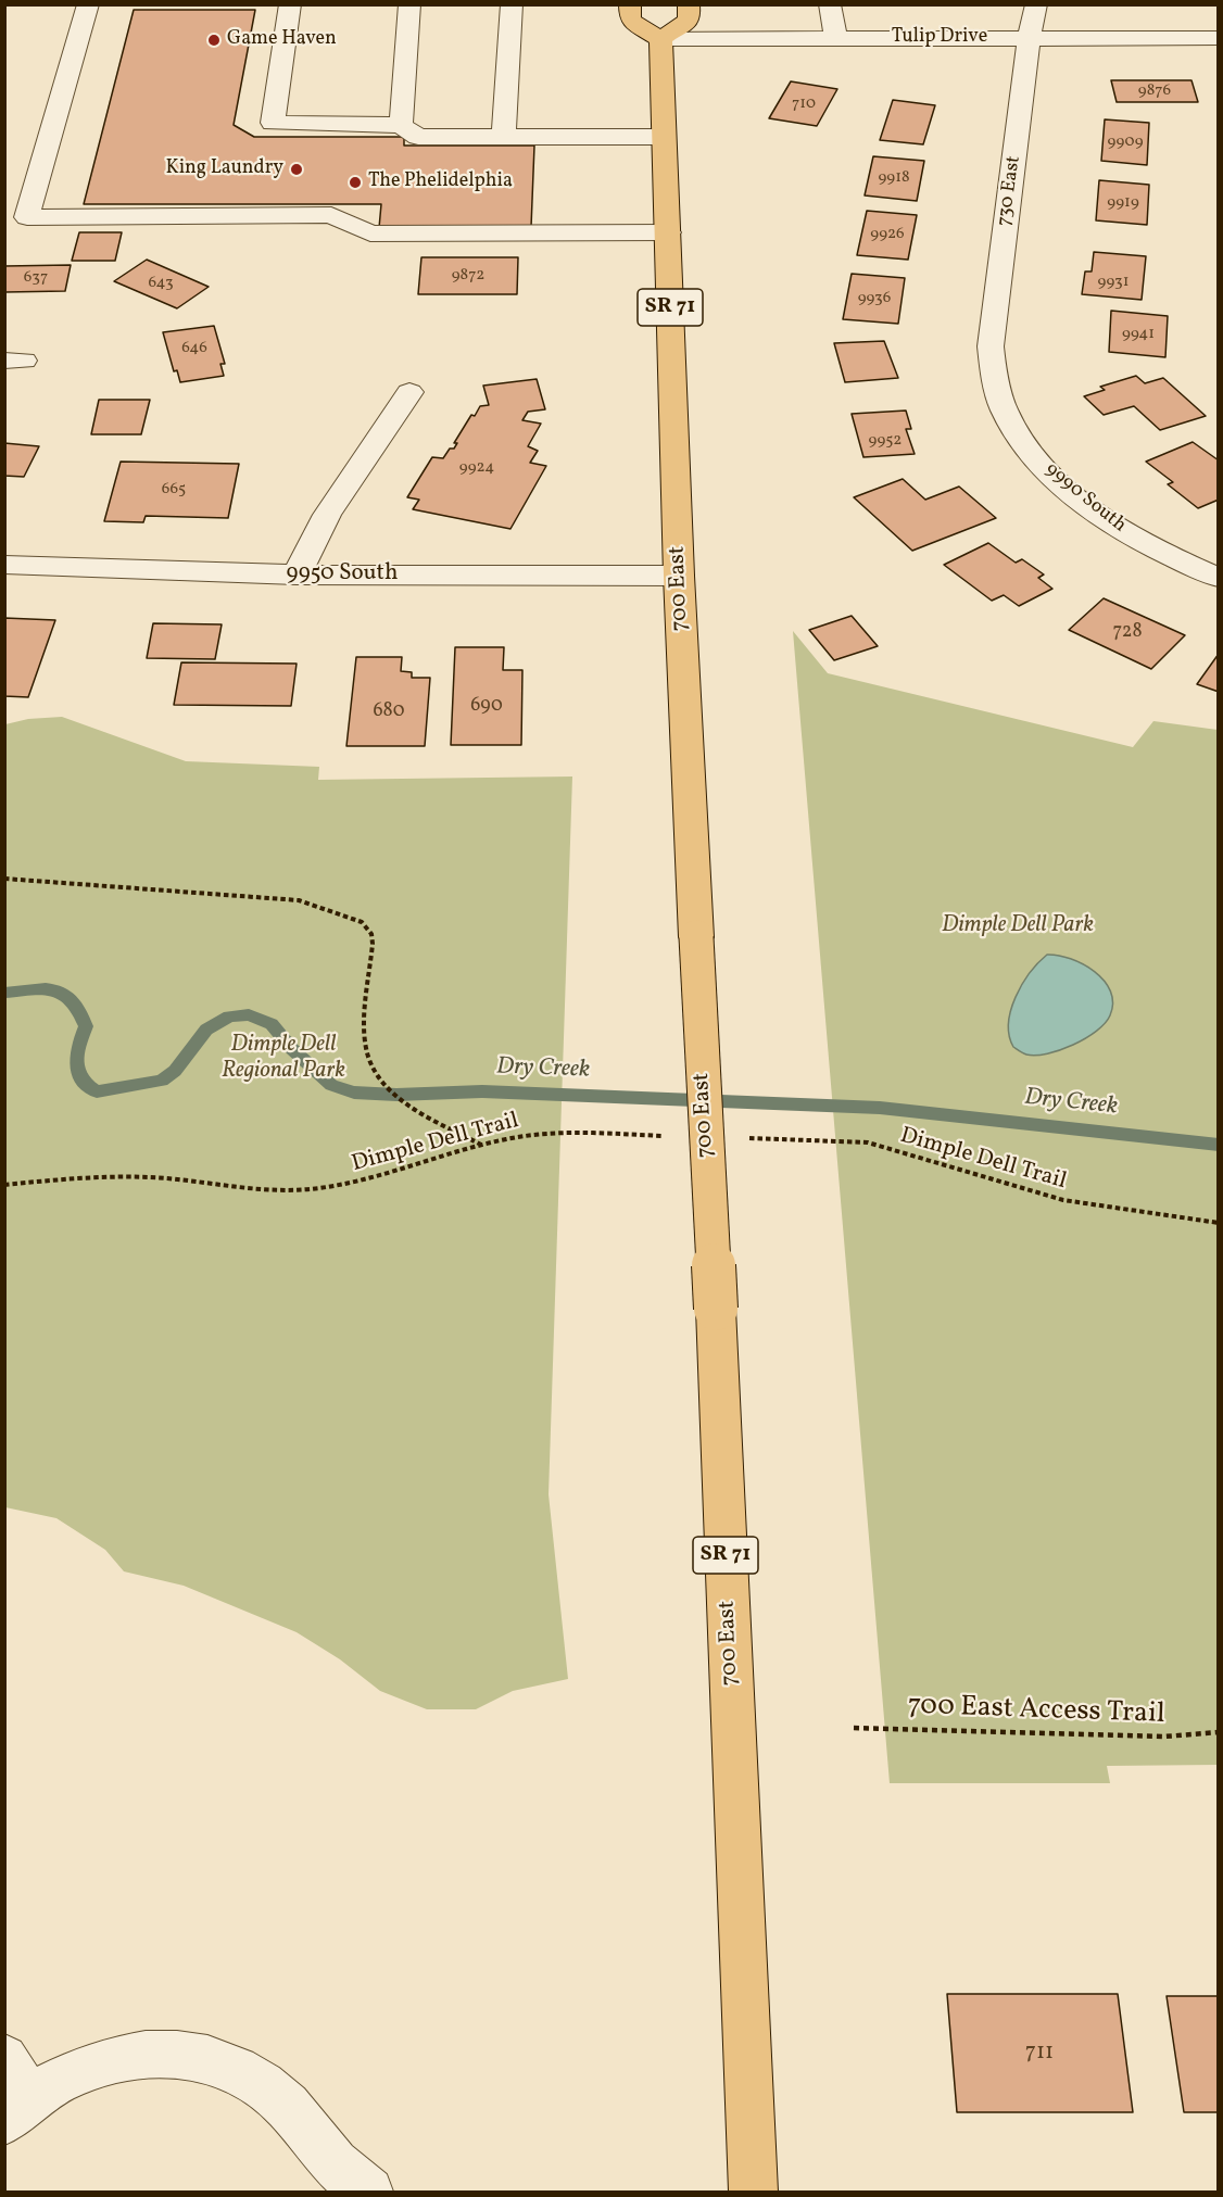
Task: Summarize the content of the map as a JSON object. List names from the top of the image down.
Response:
{
  "streets": {
    "main road": ["SR 71", "700 East"],
    "street": [
      "Tulip Drive",
      "730 East",
      "9990 South",
      "9950 South"
    ],
    "path": ["Dimple Dell Trail", "700 East Access Trail"]
  },
  "crossings": [
    ["Tulip Drive", "730 East"],
    ["Tulip Drive", "700 East"],
    ["730 East", "9990 South"],
    ["9950 South", "700 East"]
  ],
  "water": ["Dry Creek"],
  "parks": ["Dimple Dell Park", "Dimple Dell Regional Park"],
  "places": ["Game Haven", "King Laundry", "The Phelidelphia"],
  "house_numbers": [
    "9876",
    "710",
    "9909",
    "9918",
    "9919",
    "9926",
    "9872",
    "637",
    "9931",
    "643",
    "9936",
    "9941",
    "646",
    "9952",
    "9924",
    "665",
    "728",
    "690",
    "680",
    "711"
  ]
}
